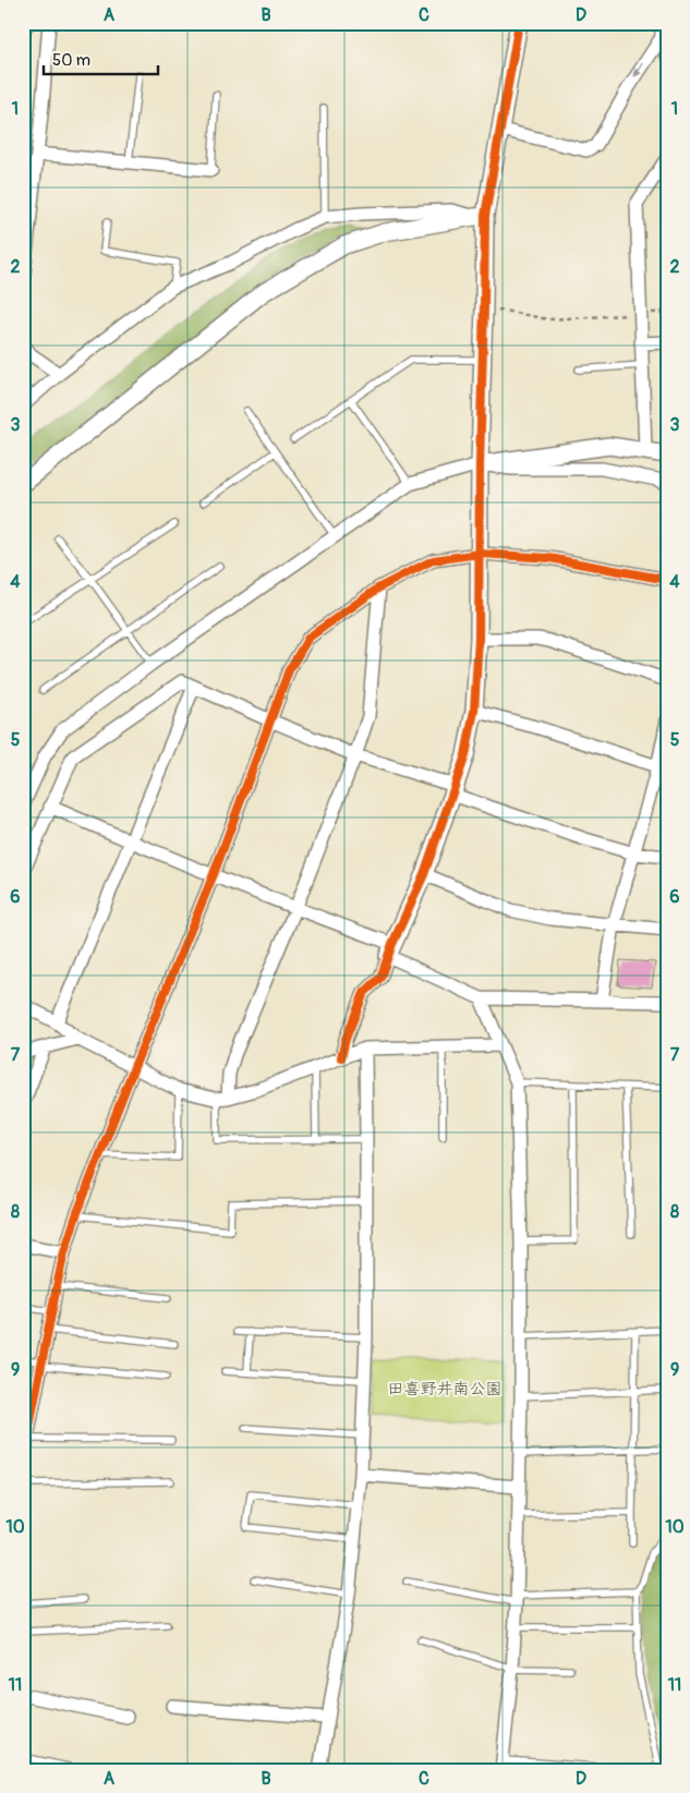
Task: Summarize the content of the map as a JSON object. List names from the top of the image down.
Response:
{
  "parks": ["田喜野井南公園"],
  "scale_bar": "50 m",
  "grid": {
    "columns": [
      "A",
      "B",
      "C",
      "D"
    ],
    "rows": [
      "1",
      "2",
      "3",
      "4",
      "5",
      "6",
      "7",
      "8",
      "9",
      "10",
      "11"
    ]
  }
}
